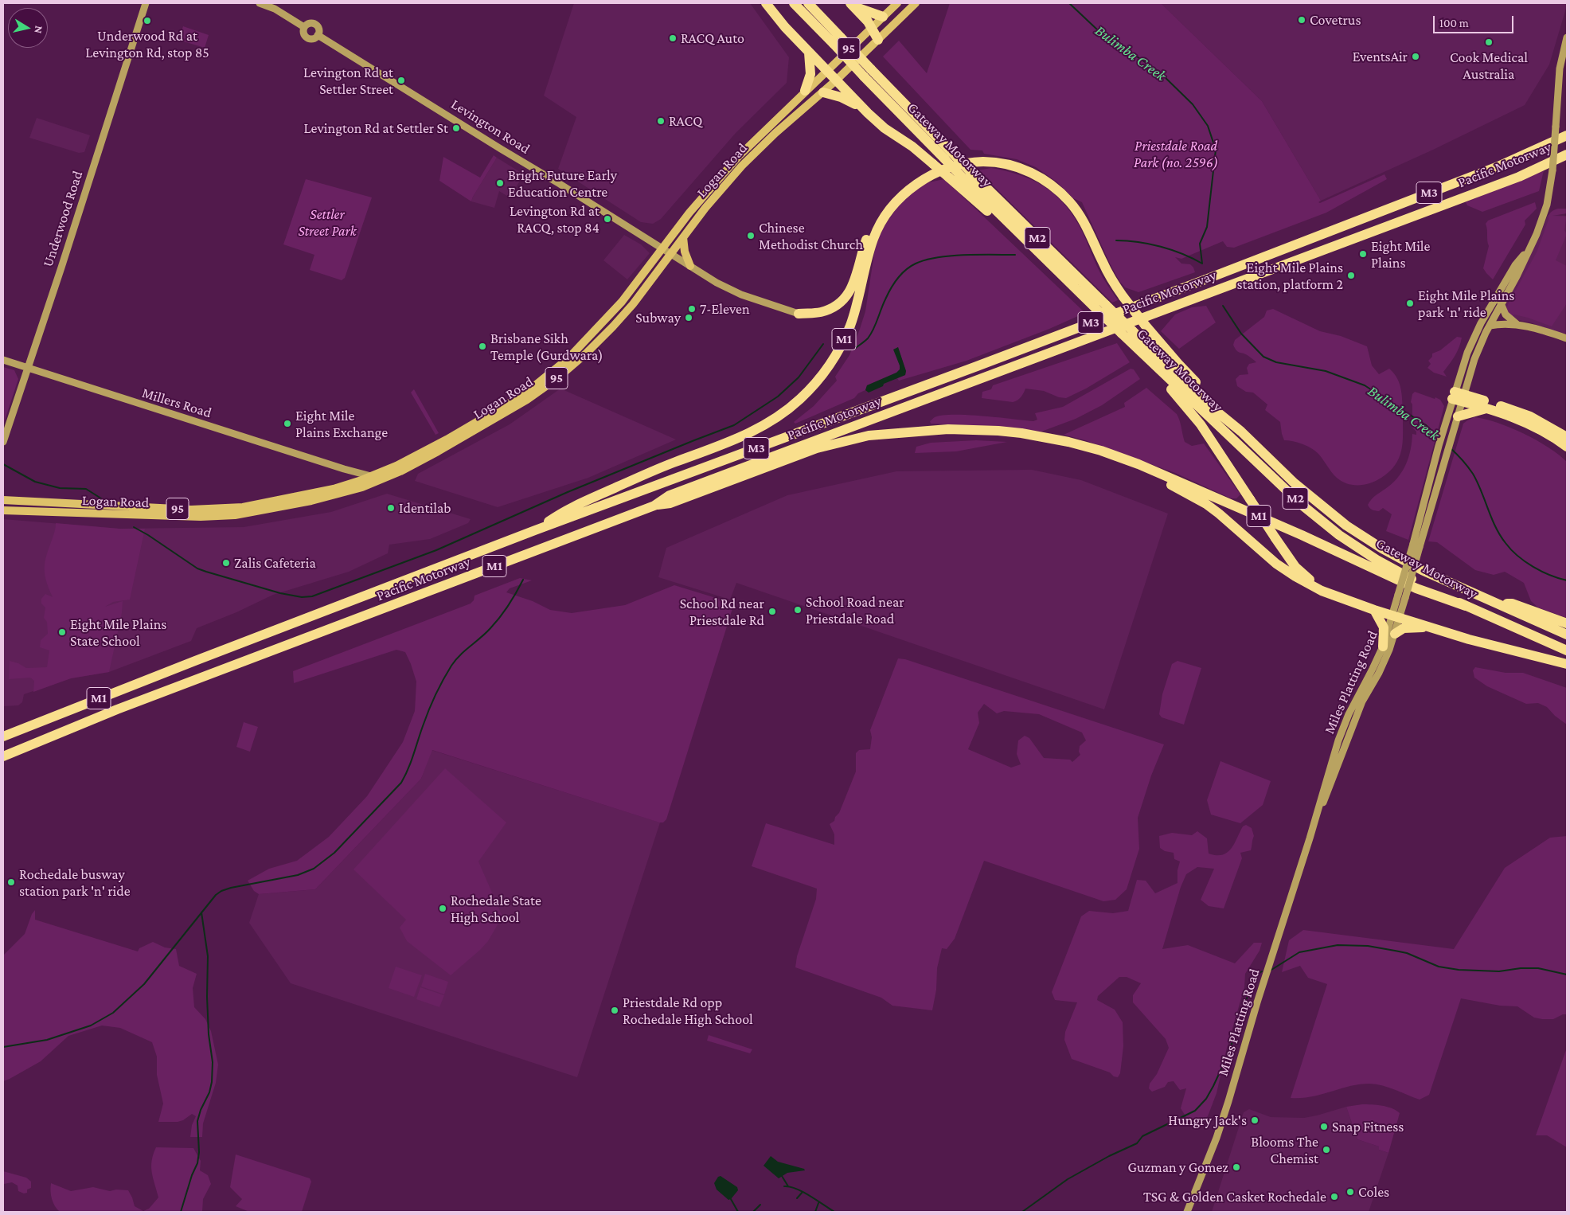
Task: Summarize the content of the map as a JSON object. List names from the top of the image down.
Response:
{
  "streets": {
    "highway": [
      "Gateway Motorway",
      "Pacific Motorway",
      "M3",
      "M2",
      "M1"
    ],
    "main road": [
      "95",
      "Levington Road",
      "Logan Road",
      "Underwood Road",
      "Millers Road",
      "Miles Platting Road"
    ]
  },
  "crossings": [
    ["Levington Road", "Logan Road"],
    ["Gateway Motorway", "M1"],
    ["Pacific Motorway", "M1"],
    ["Logan Road", "Millers Road"],
    ["Underwood Road", "Millers Road"]
  ],
  "water": ["Bulimba Creek"],
  "parks": ["Priestdale Road Park (no. 2596)", "Settler Street Park"],
  "places": [
    "Covetrus",
    "Underwood Rd at Levington Rd, stop 85",
    "RACQ Auto",
    "Cook Medical Australia",
    "EventsAir",
    "Levington Rd at Settler Street",
    "RACQ",
    "Levington Rd at Settler St",
    "Bright Future Early Education Centre",
    "Levington Rd at RACQ, stop 84",
    "Chinese Methodist Church",
    "Eight Mile Plains",
    "Eight Mile Plains station, platform 2",
    "Eight Mile Plains park 'n' ride",
    "7-Eleven",
    "Subway",
    "Brisbane Sikh Temple (Gurdwara)",
    "Eight Mile Plains Exchange",
    "Identilab",
    "Zalis Cafeteria",
    "School Road near Priestdale Road",
    "School Rd near Priestdale Rd",
    "Eight Mile Plains State School",
    "Rochedale busway station park 'n' ride",
    "Rochedale State High School",
    "Priestdale Rd opp Rochedale High School",
    "Hungry Jack's",
    "Snap Fitness",
    "Blooms The Chemist",
    "Guzman y Gomez",
    "Coles",
    "TSG & Golden Casket Rochedale"
  ],
  "scale_bar": "100 m",
  "north": "right"
}
